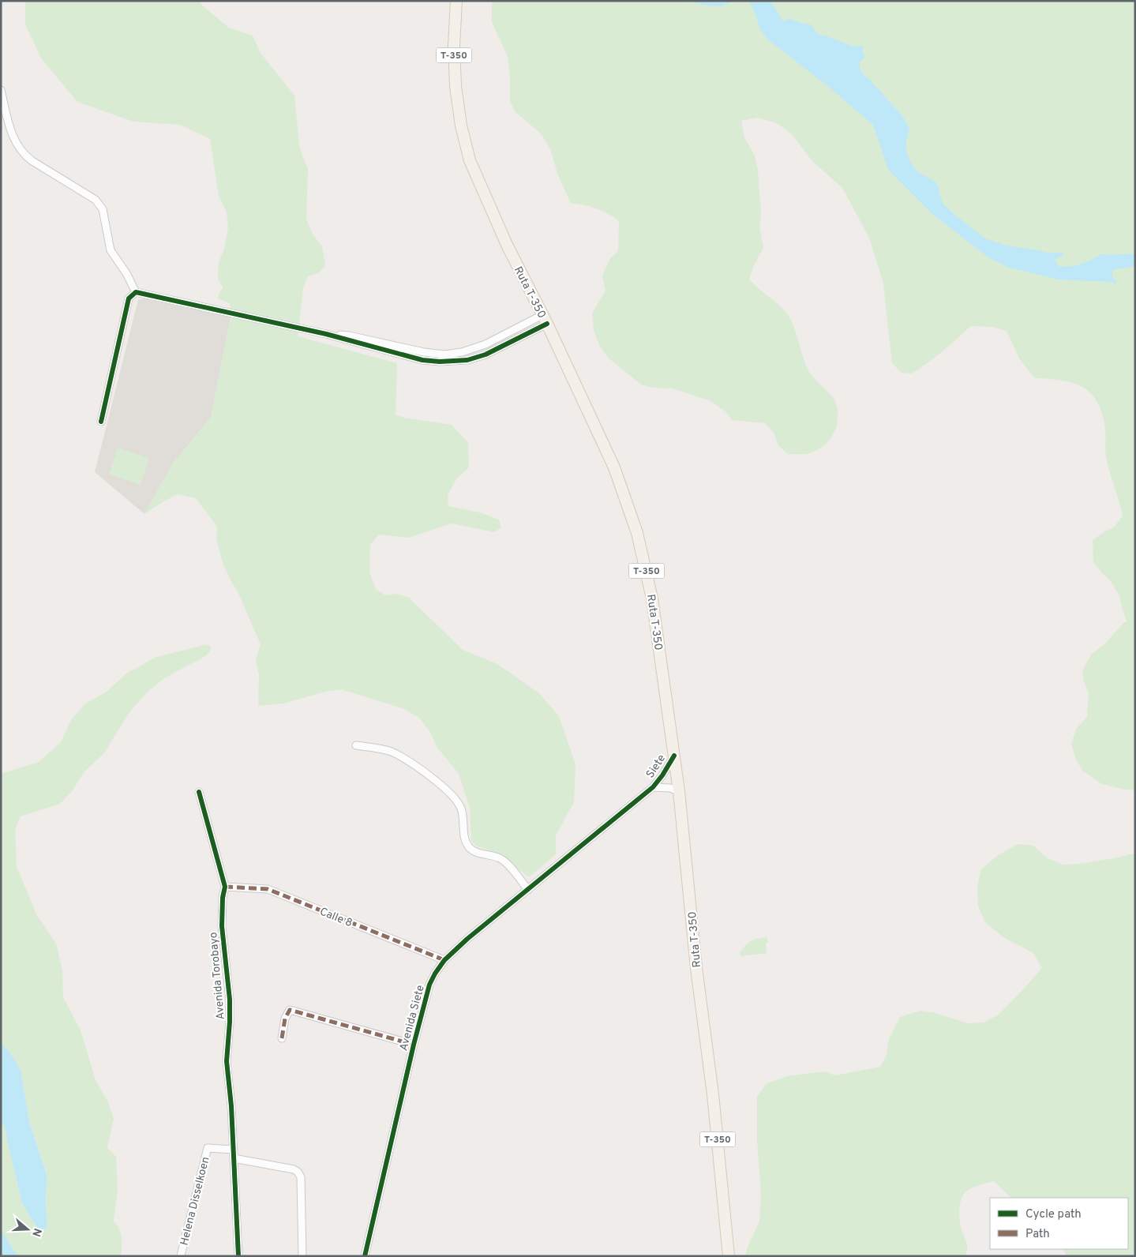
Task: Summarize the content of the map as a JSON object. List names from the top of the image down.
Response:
{
  "streets": {
    "main road": ["T-350", "Ruta T-350"],
    "street": [
      "Siete",
      "Calle 8",
      "Avenida Torobayo",
      "Avenida Siete",
      "Helena Disselkoen"
    ]
  },
  "crossings": [
    ["Ruta T-350", "Siete"],
    ["Siete", "Avenida Siete"],
    ["Calle 8", "Avenida Torobayo"],
    ["Calle 8", "Avenida Siete"],
    ["Avenida Torobayo", "Helena Disselkoen"]
  ],
  "legend": ["Cycle path", "Path"],
  "north": "right"
}
